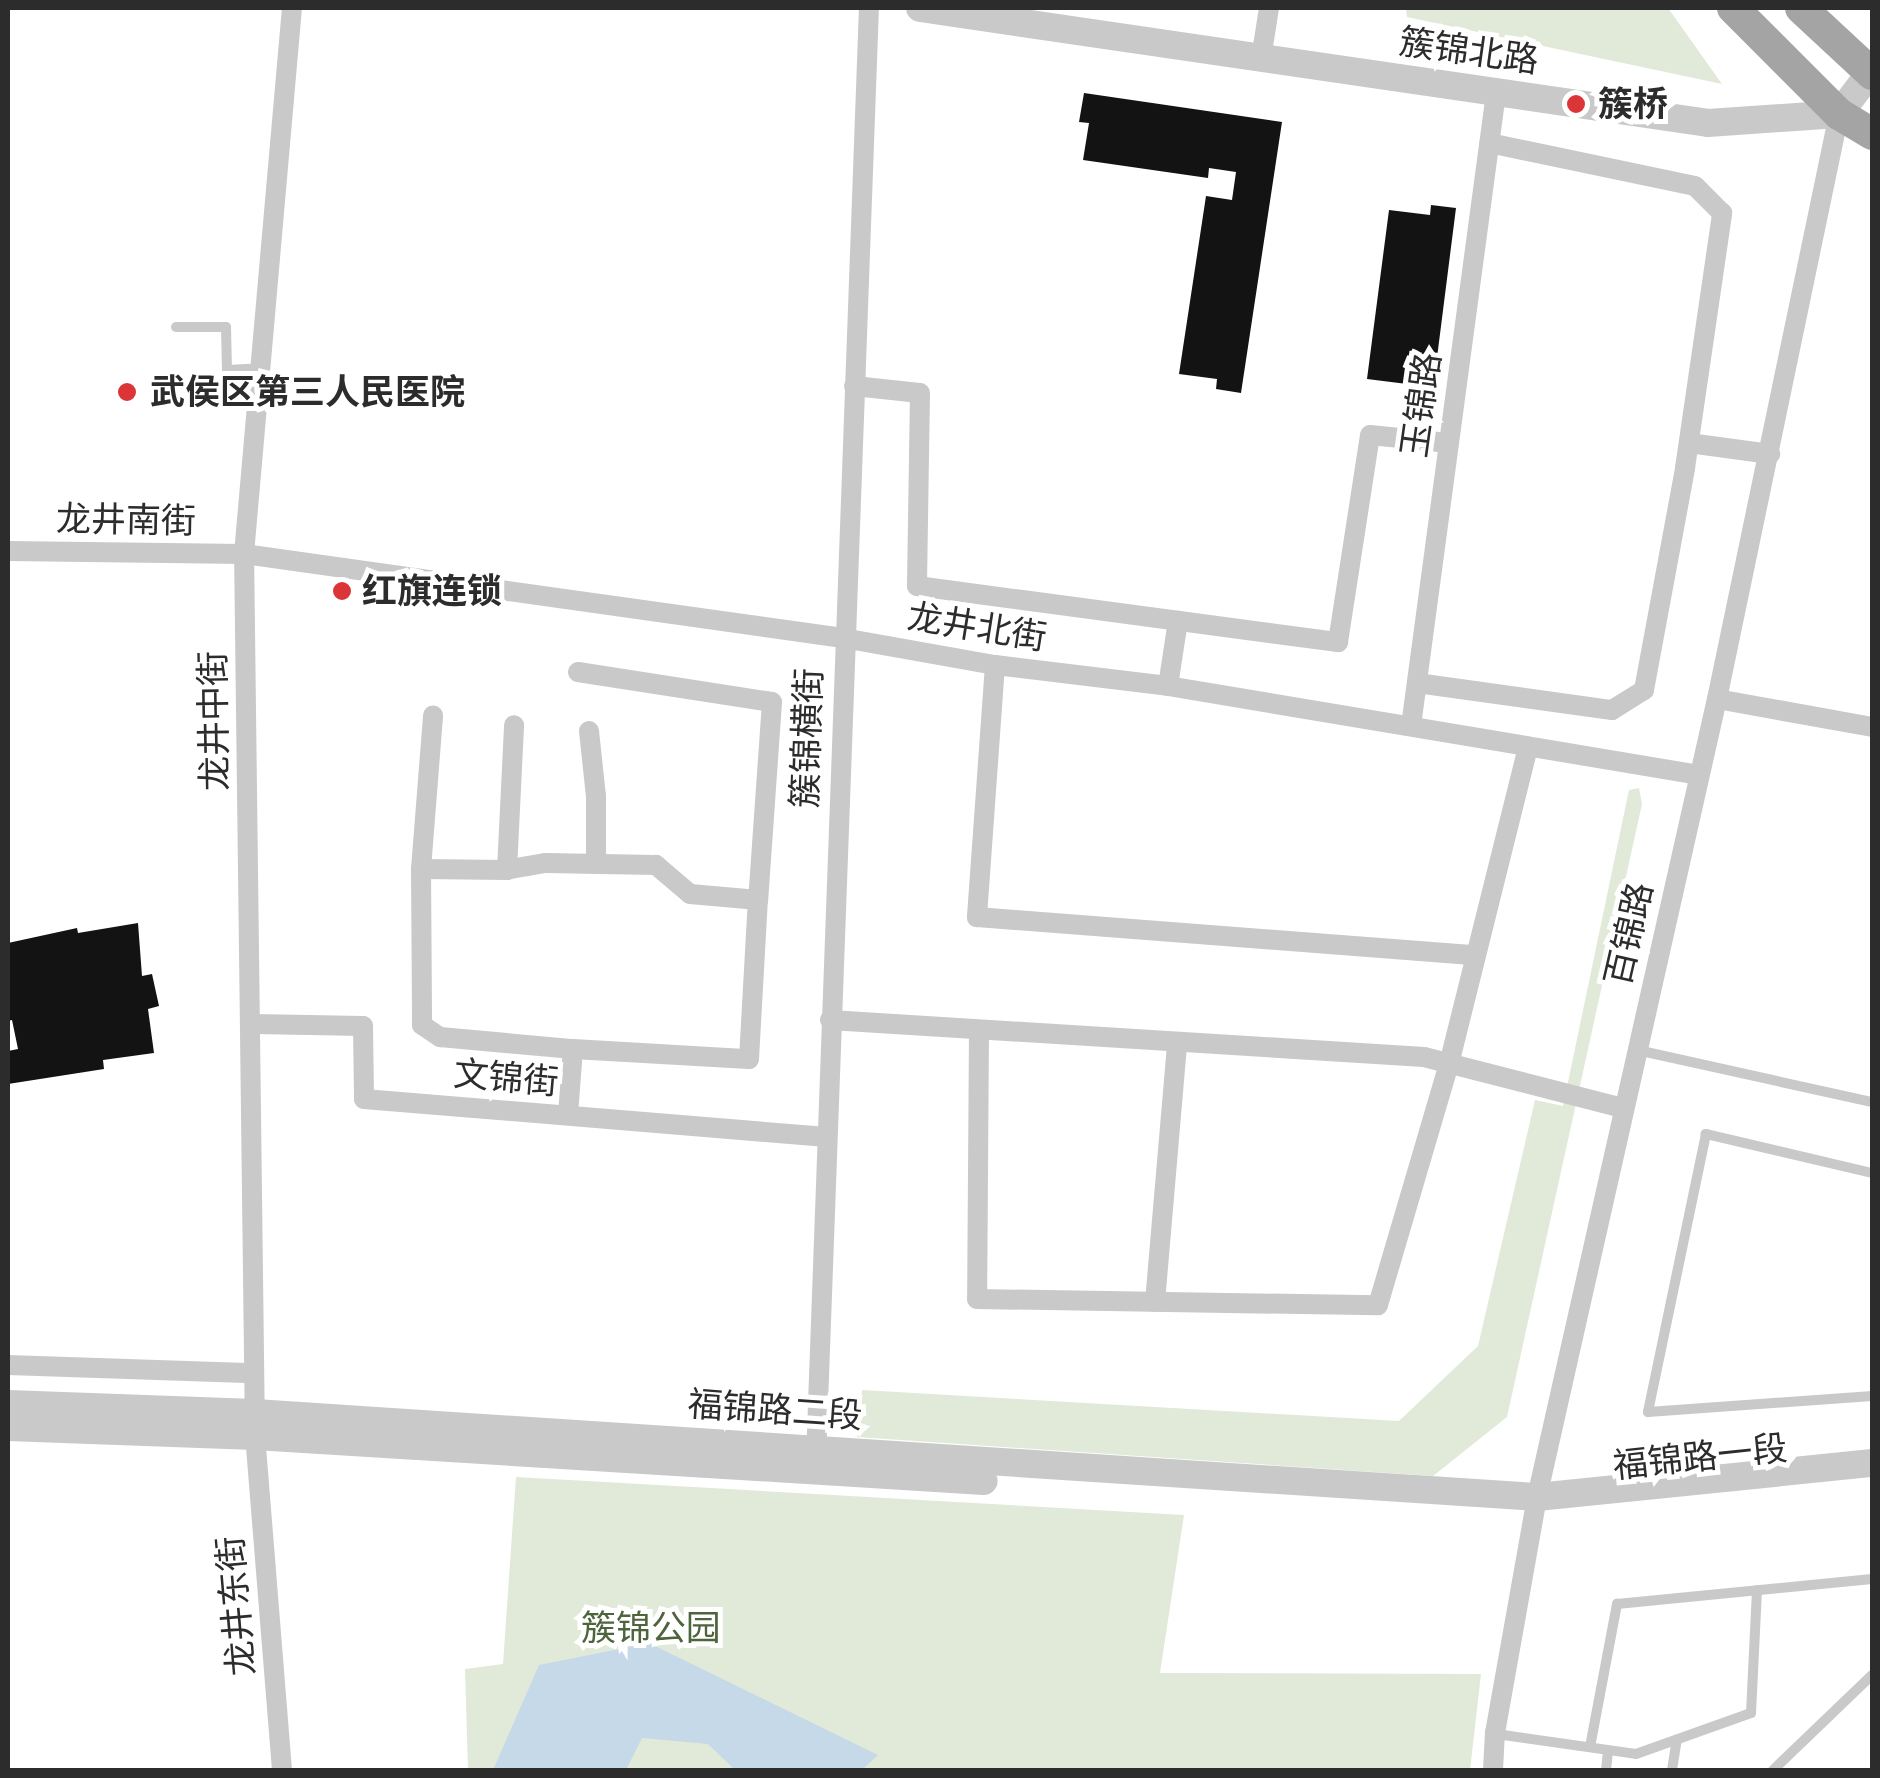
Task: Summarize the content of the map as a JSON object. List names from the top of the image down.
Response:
{
  "streets": {
    "street": [
      "簇锦北路",
      "玉锦路",
      "龙井南街",
      "龙井北街",
      "龙井中街",
      "簇锦横街",
      "百锦路",
      "文锦街",
      "福锦路二段",
      "福锦路一段",
      "龙井东街"
    ]
  },
  "crossings": [
    ["簇锦北路", "玉锦路"],
    ["簇锦北路", "百锦路"],
    ["玉锦路", "龙井北街"],
    ["龙井南街", "龙井北街"],
    ["龙井南街", "龙井中街"],
    ["龙井北街", "龙井中街"],
    ["龙井北街", "簇锦横街"],
    ["龙井北街", "百锦路"],
    ["龙井中街", "文锦街"],
    ["龙井中街", "福锦路二段"],
    ["龙井中街", "龙井东街"],
    ["簇锦横街", "文锦街"],
    ["簇锦横街", "福锦路二段"],
    ["百锦路", "福锦路二段"],
    ["百锦路", "福锦路一段"],
    ["福锦路二段", "福锦路一段"],
    ["福锦路二段", "龙井东街"]
  ],
  "parks": ["簇锦公园"],
  "places": ["簇桥", "武侯区第三人民医院", "红旗连锁"]
}
